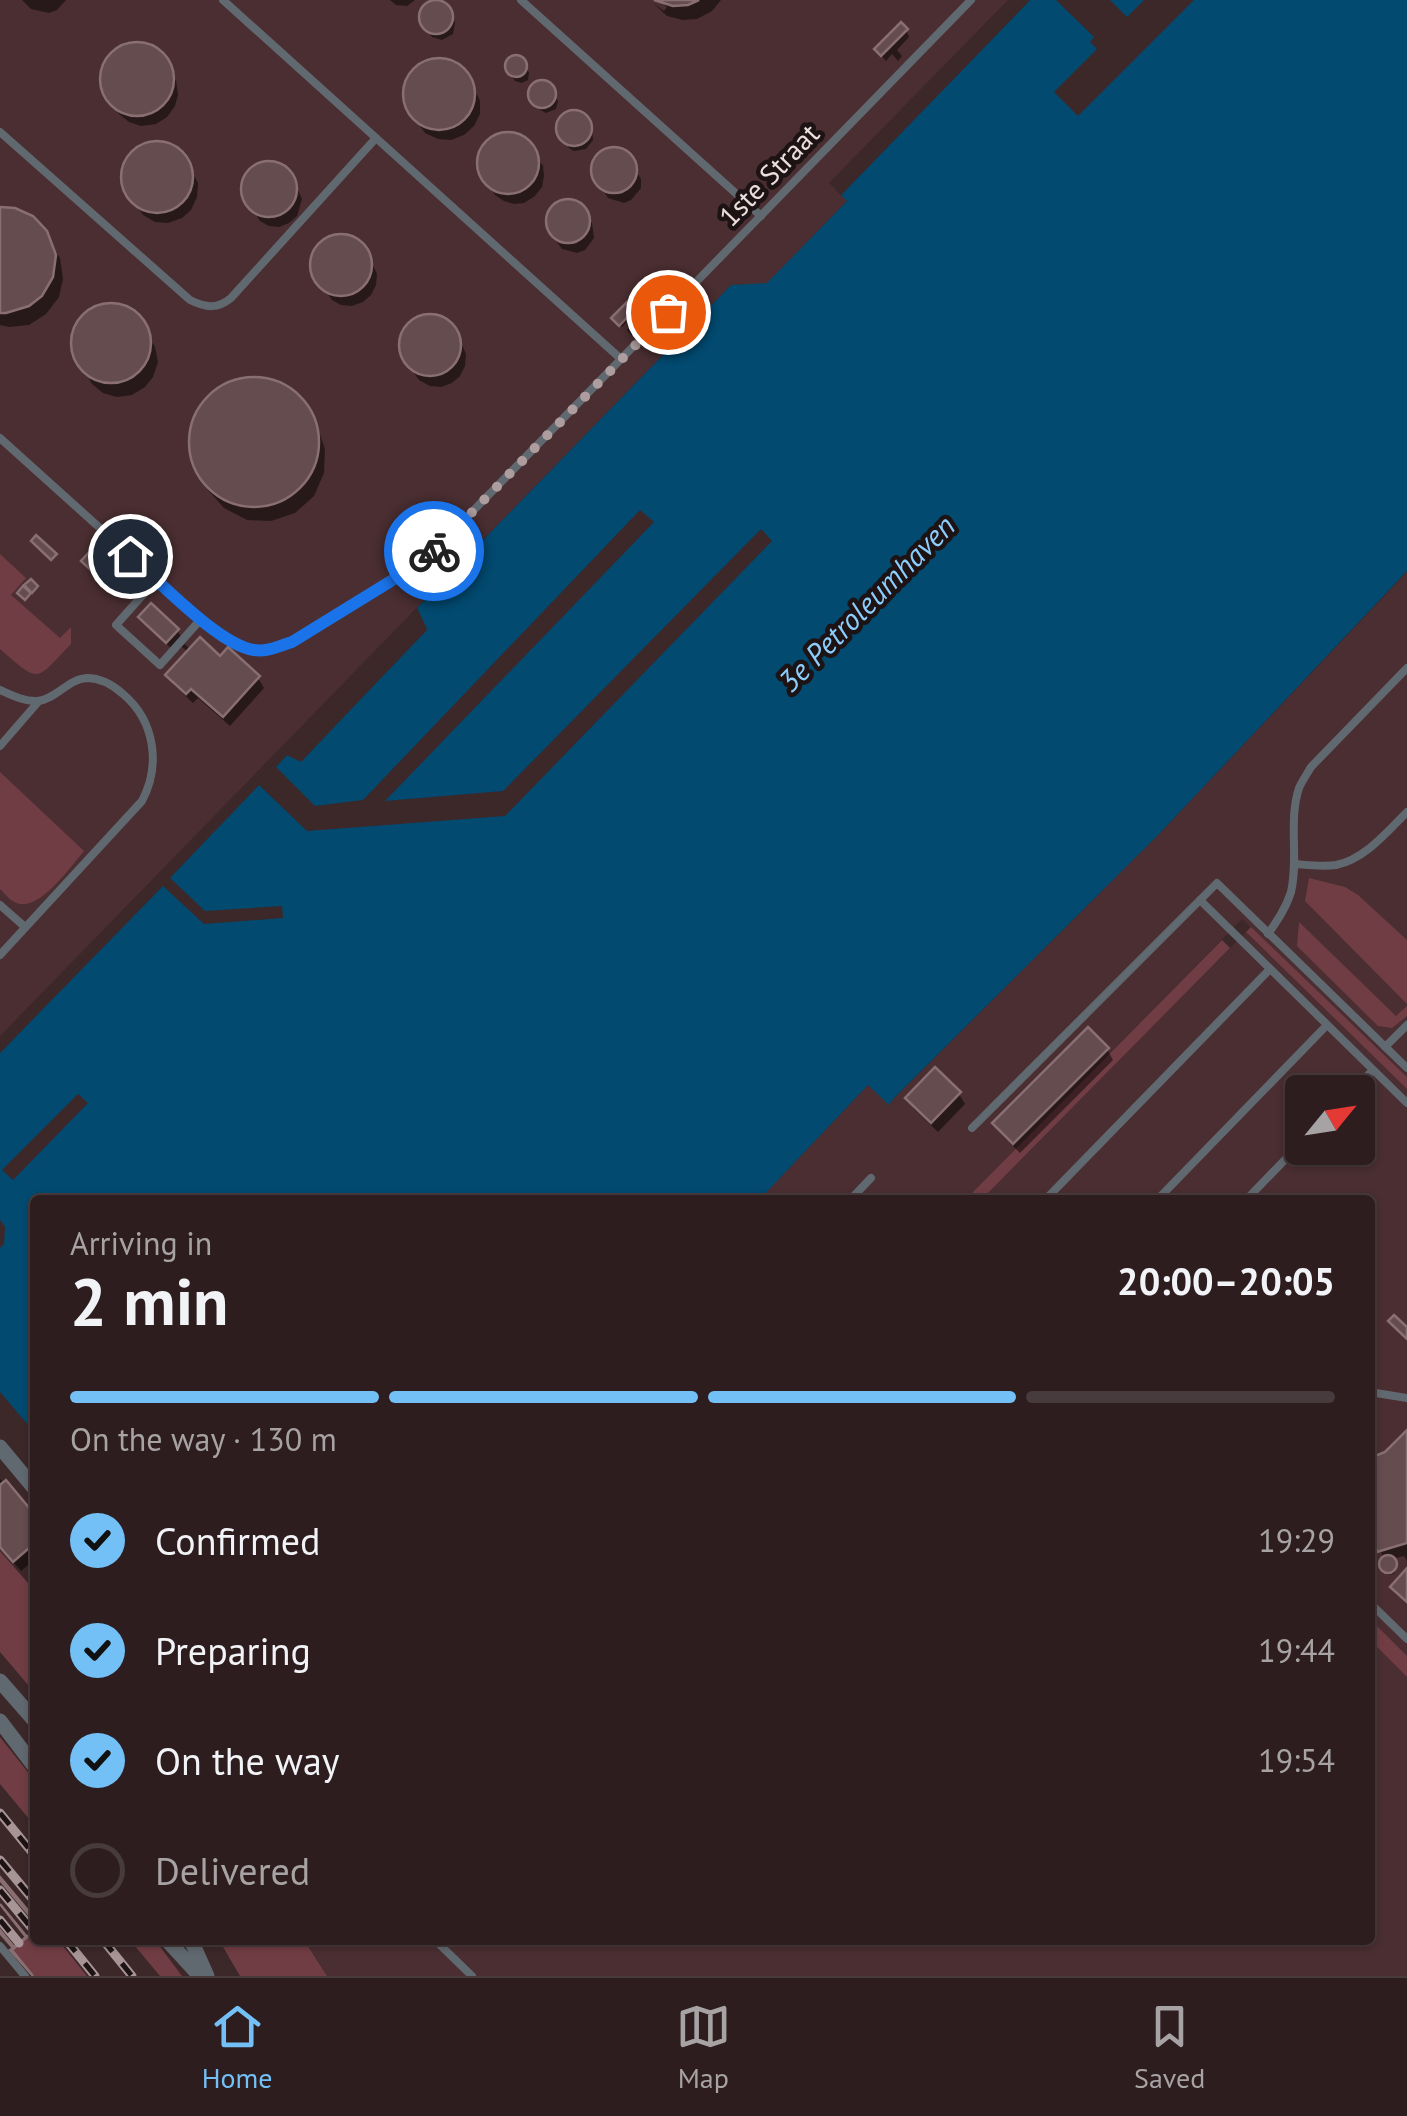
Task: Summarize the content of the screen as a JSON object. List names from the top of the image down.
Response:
{
  "streets": {
    "lane": ["1ste Straat"]
  },
  "water": ["3e Petroleumhaven"],
  "north": "top right",
  "page": {
    "heading": ["2 min", "Arriving in", "20:00–20:05"],
    "bar": "On the way · 130 m",
    "list": [
      ["Confirmed", "19:29"],
      ["Preparing", "19:44"],
      ["On the way", "19:54"],
      "Delivered"
    ],
    "tabs": ["Home", "Map", "Saved"]
  }
}
